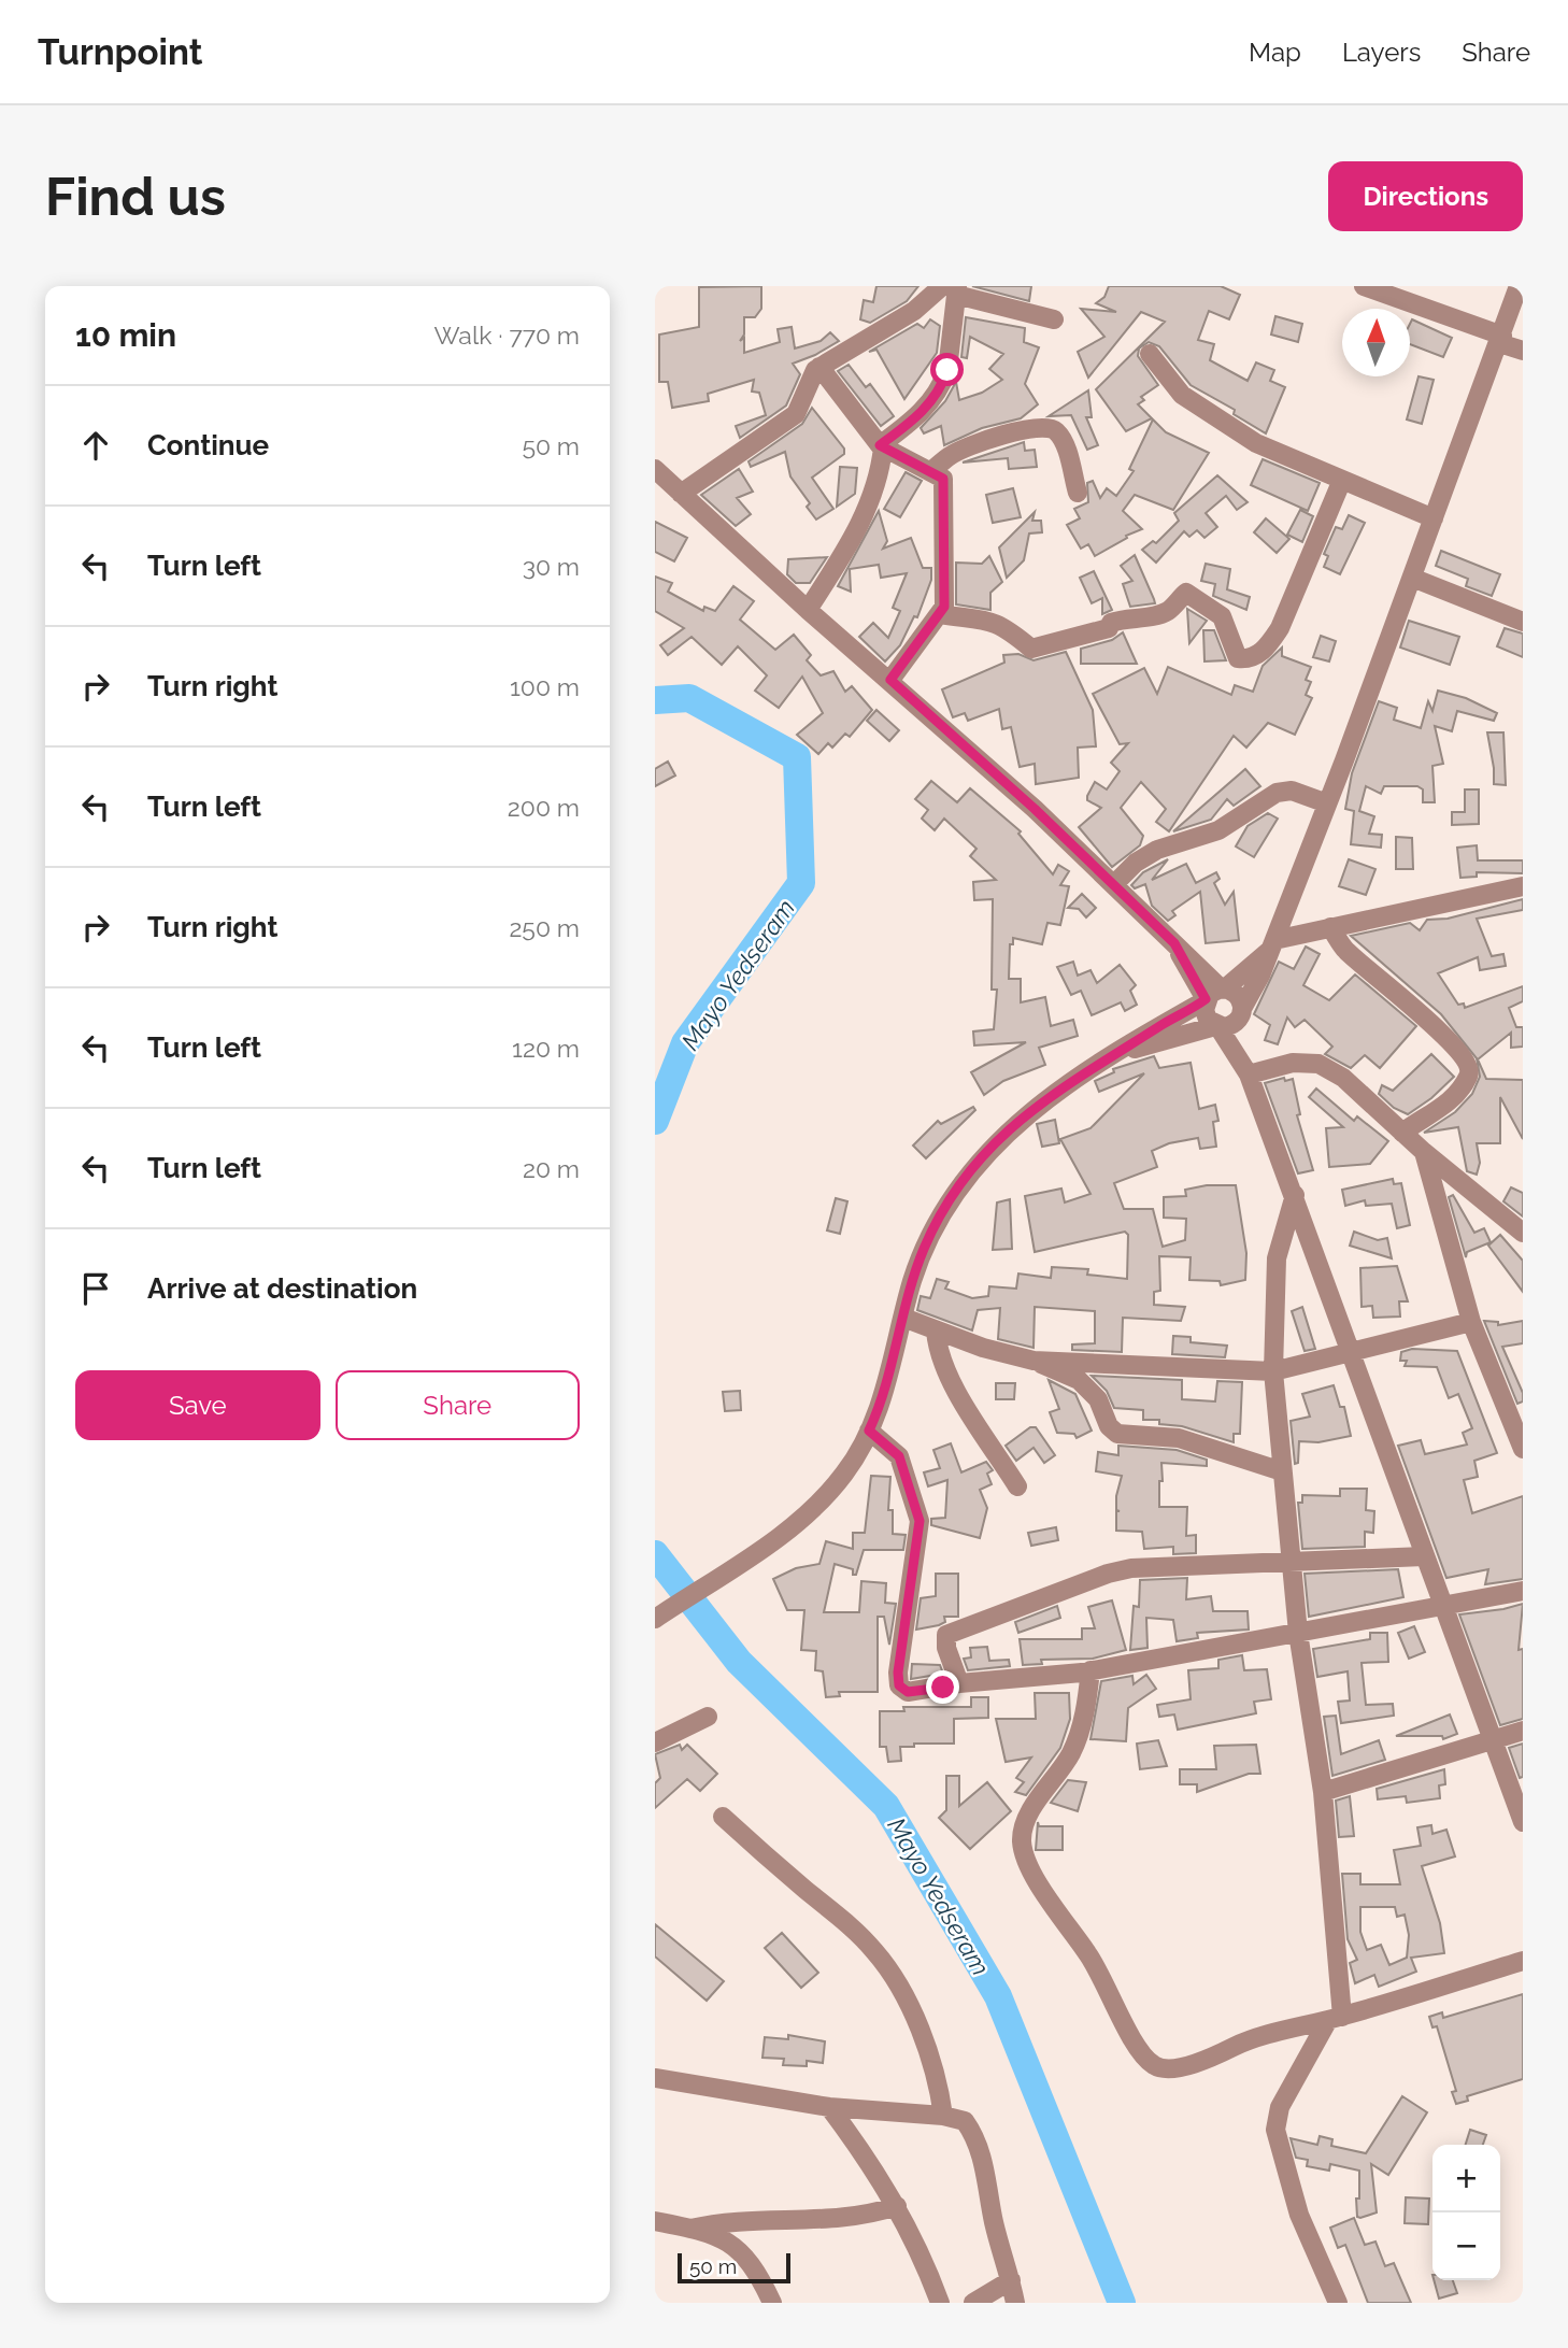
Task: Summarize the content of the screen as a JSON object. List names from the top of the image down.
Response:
{
  "water": ["Mayo Yedseram"],
  "scale_bar": "50 m",
  "north": "top",
  "page": {
    "header": "Turnpoint",
    "nav": ["Map", "Layers", "Share"],
    "buttons": [
      "Directions",
      ["Save", "Share"]
    ],
    "title": "Find us",
    "heading": ["10 min", "Walk · 770 m"],
    "list": [
      ["Continue", "50 m"],
      ["Turn left", "30 m"],
      ["Turn right", "100 m"],
      ["Turn left", "200 m"],
      ["Turn right", "250 m"],
      ["Turn left", "120 m"],
      ["Turn left", "20 m"],
      "Arrive at destination"
    ],
    "map_buttons": ["+", "−"],
    "scale": "50 m"
  }
}
